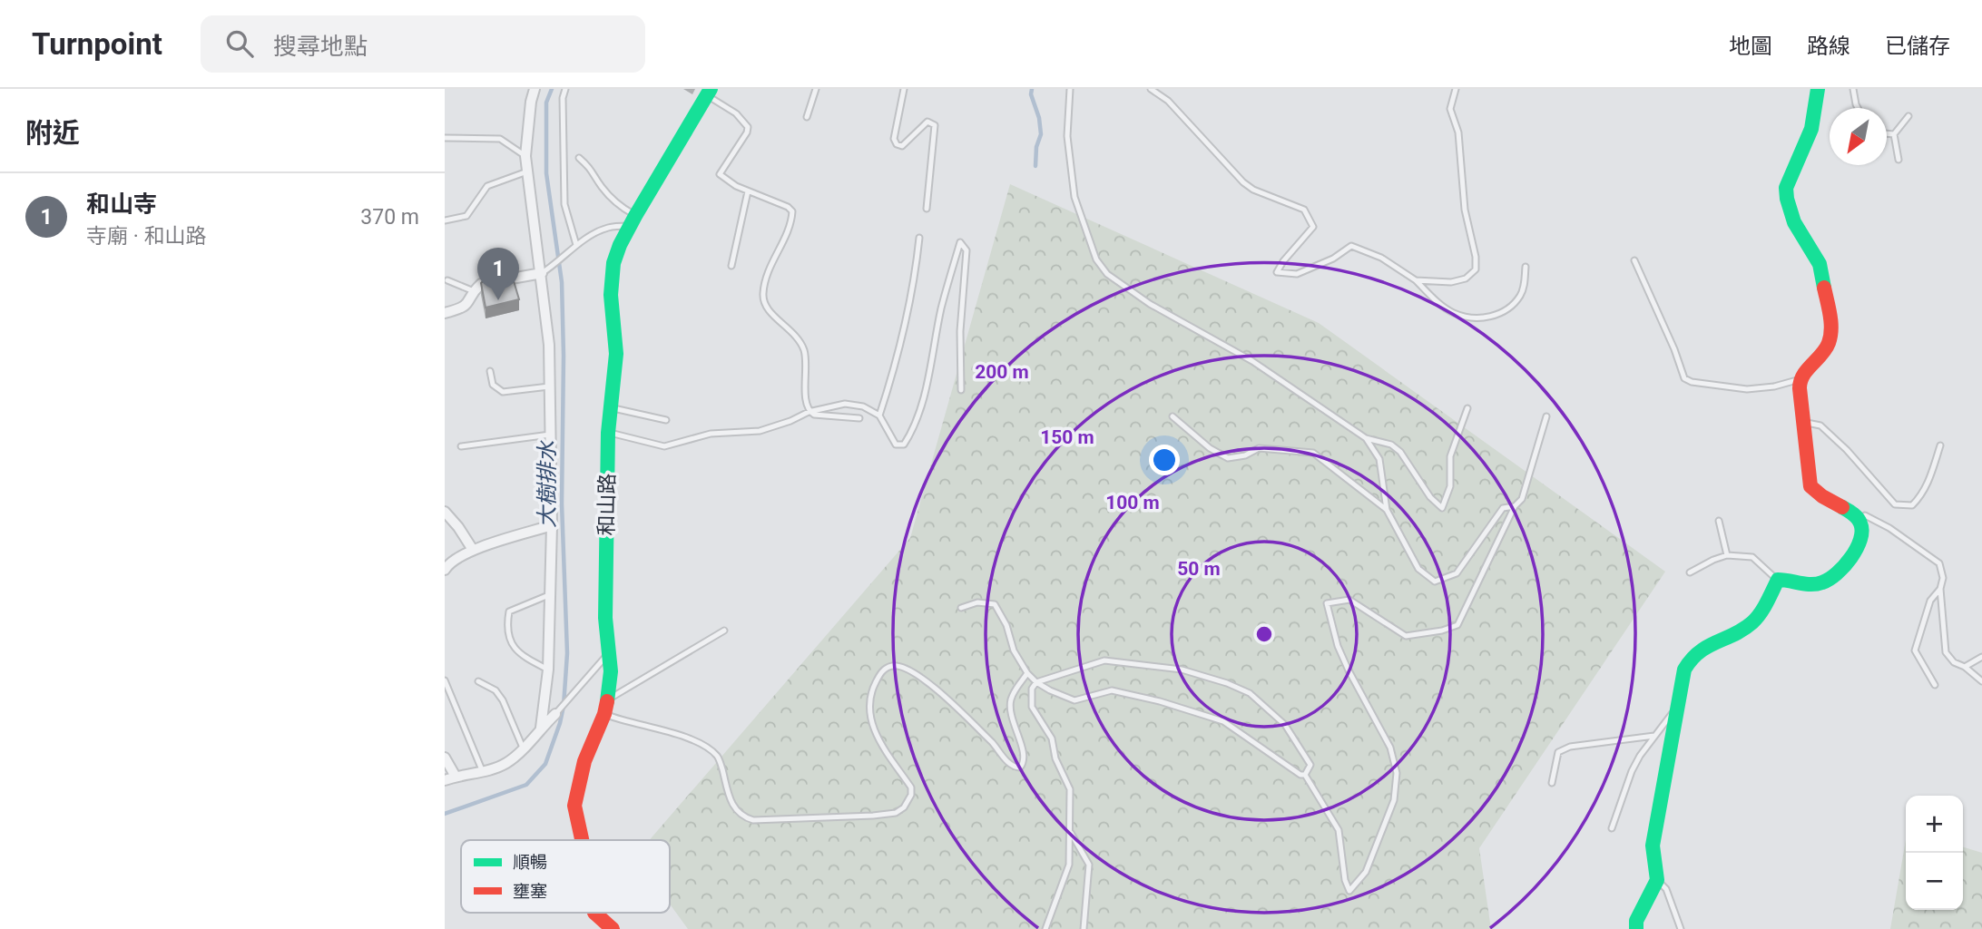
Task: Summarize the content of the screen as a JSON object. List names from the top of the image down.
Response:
{
  "streets": {
    "street": ["和山路"]
  },
  "water": ["大樹排水"],
  "legend": ["順暢", "壅塞"],
  "north": "bottom left",
  "page": {
    "header": "Turnpoint",
    "search": "搜尋地點",
    "nav": ["地圖", "路線", "已儲存"],
    "heading": "附近",
    "list": [
      {
        "mark": "1",
        "name": "和山寺",
        "note": "寺廟 · 和山路",
        "value": "370 m"
      }
    ],
    "pins": "1",
    "map_buttons": ["+", "−"]
  },
  "rings": [
    "200 m",
    "150 m",
    "100 m",
    "50 m"
  ]
}
